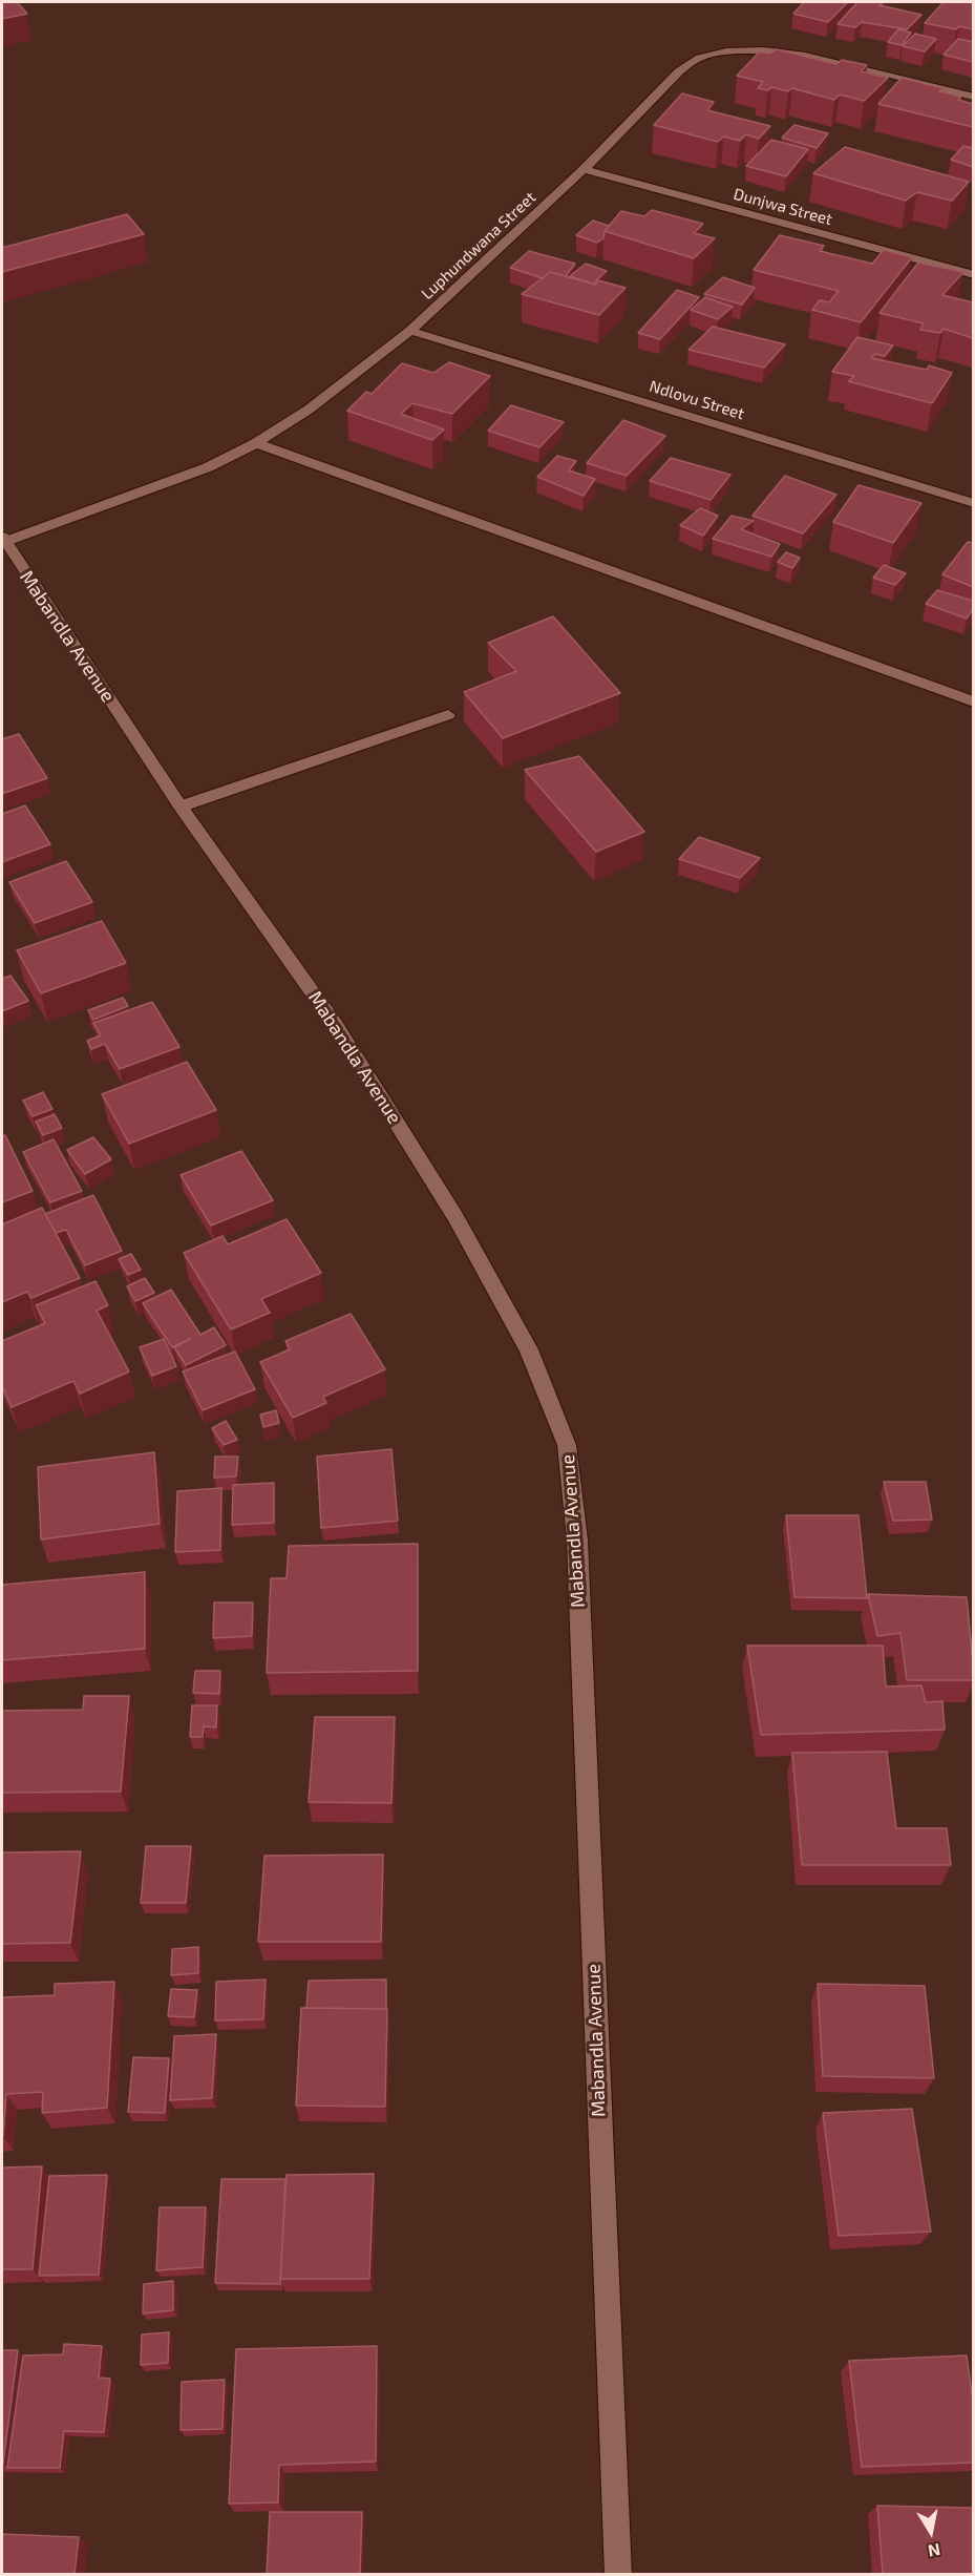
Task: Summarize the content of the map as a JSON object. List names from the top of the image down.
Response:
{
  "streets": {
    "street": [
      "Dunjwa Street",
      "Luphundwana Street",
      "Ndlovu Street",
      "Mabandla Avenue"
    ]
  },
  "crossings": [
    ["Dunjwa Street", "Luphundwana Street"],
    ["Luphundwana Street", "Ndlovu Street"],
    ["Luphundwana Street", "Mabandla Avenue"]
  ],
  "north": "bottom"
}
